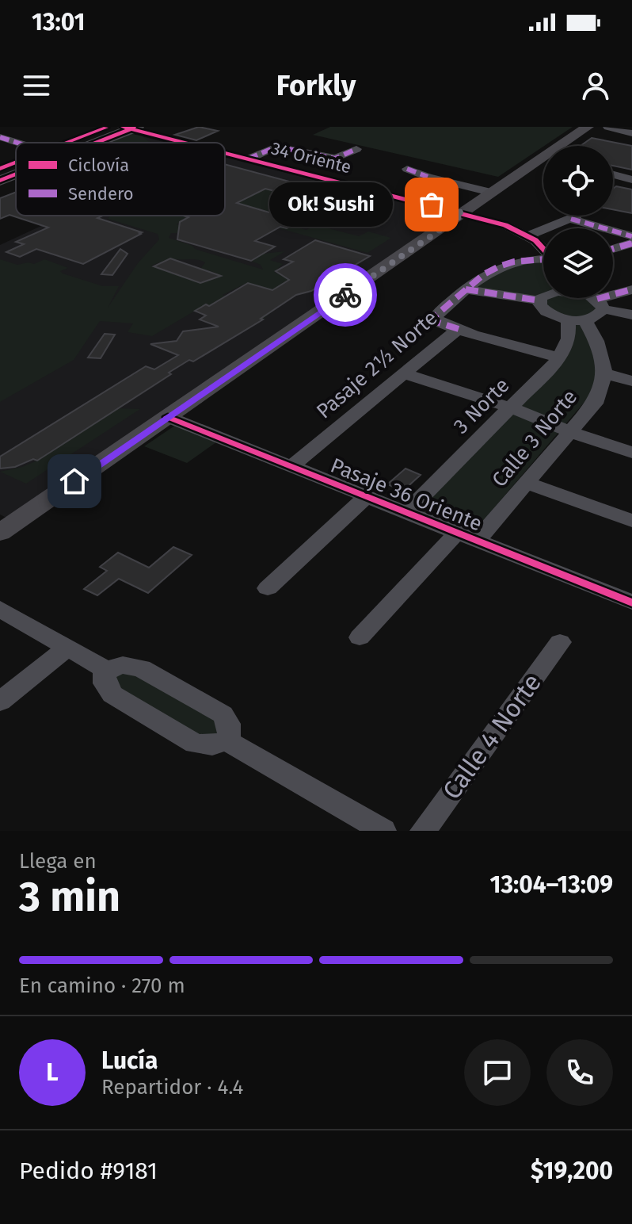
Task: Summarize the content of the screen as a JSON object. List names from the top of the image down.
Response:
{
  "streets": {
    "street": [
      "34 Oriente",
      "Pasaje 2½ Norte",
      "3 Norte",
      "Calle 3 Norte",
      "Pasaje 36 Oriente",
      "Calle 4 Norte"
    ]
  },
  "crossings": [
    ["Pasaje 2½ Norte", "Pasaje 36 Oriente"],
    ["3 Norte", "Pasaje 36 Oriente"],
    ["Calle 3 Norte", "Pasaje 36 Oriente"]
  ],
  "places": ["Ok! Sushi"],
  "legend": ["Ciclovía", "Sendero"],
  "page": {
    "status": "13:01",
    "header": "Forkly",
    "bubble": "Ok! Sushi",
    "heading": ["3 min", "Llega en", "13:04–13:09"],
    "panel": [
      "Lucía",
      "Repartidor · 4.4",
      "Pedido #9181",
      "$19,200"
    ],
    "bar": "En camino · 270 m",
    "round": "L"
  }
}
